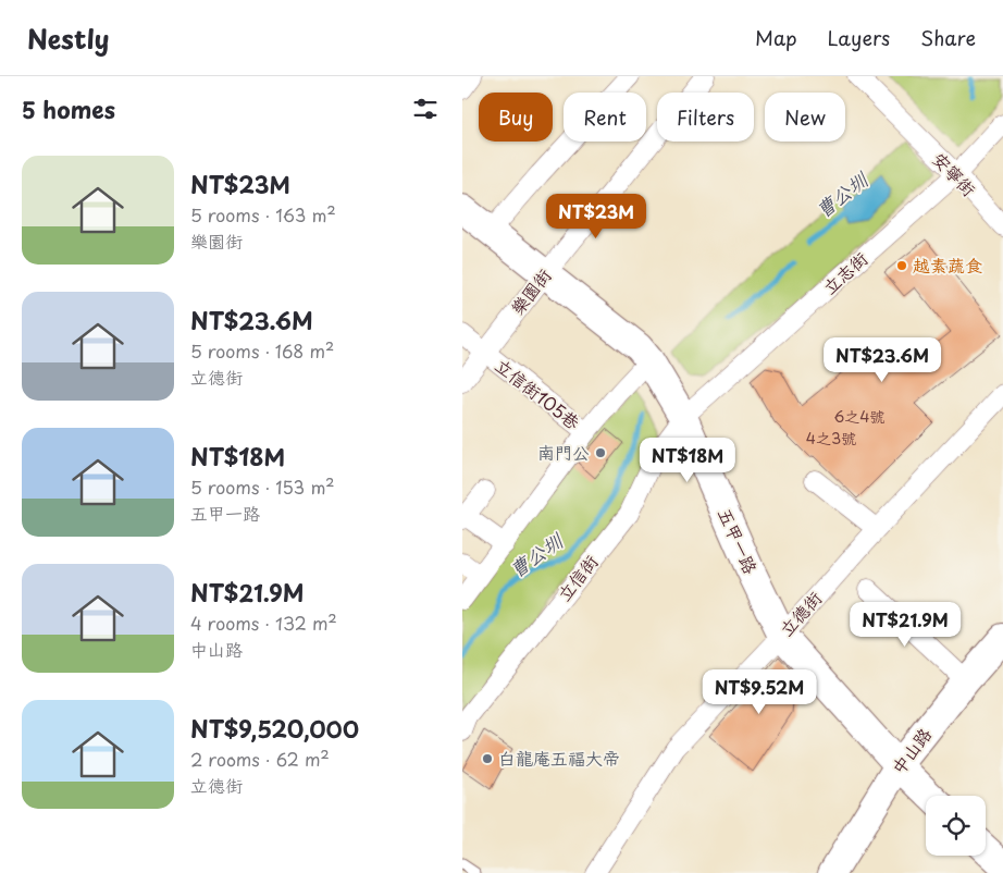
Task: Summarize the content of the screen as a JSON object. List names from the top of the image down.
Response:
{
  "streets": {
    "main road": ["五甲一路", "中山路"],
    "street": [
      "安寧街",
      "立志街",
      "樂園街",
      "立信街105巷",
      "立信街",
      "立德街"
    ]
  },
  "crossings": [
    ["安寧街", "立志街"],
    ["立志街", "五甲一路"],
    ["立志街", "立信街"],
    ["樂園街", "立信街105巷"],
    ["樂園街", "五甲一路"],
    ["五甲一路", "立信街"],
    ["五甲一路", "立德街"],
    ["五甲一路", "中山路"]
  ],
  "water": ["曹公圳"],
  "places": ["越素蔬食", "南門公", "白龍庵五福大帝"],
  "house_numbers": ["6之4號", "4之3號"],
  "page": {
    "header": "Nestly",
    "nav": ["Map", "Layers", "Share"],
    "heading": "5 homes",
    "chip": [
      "Buy",
      "Rent",
      "Filters",
      "New"
    ],
    "list": [
      {
        "name": "NT$23M",
        "note": "5 rooms · 163 m² · 樂園街"
      },
      {
        "name": "NT$23.6M",
        "note": "5 rooms · 168 m² · 立德街"
      },
      {
        "name": "NT$18M",
        "note": "5 rooms · 153 m² · 五甲一路"
      },
      {
        "name": "NT$21.9M",
        "note": "4 rooms · 132 m² · 中山路"
      },
      {
        "name": "NT$9,520,000",
        "note": "2 rooms · 62 m² · 立德街"
      }
    ],
    "price": [
      "NT$23M",
      "NT$23.6M",
      "NT$18M",
      "NT$21.9M",
      "NT$9.52M"
    ]
  }
}
